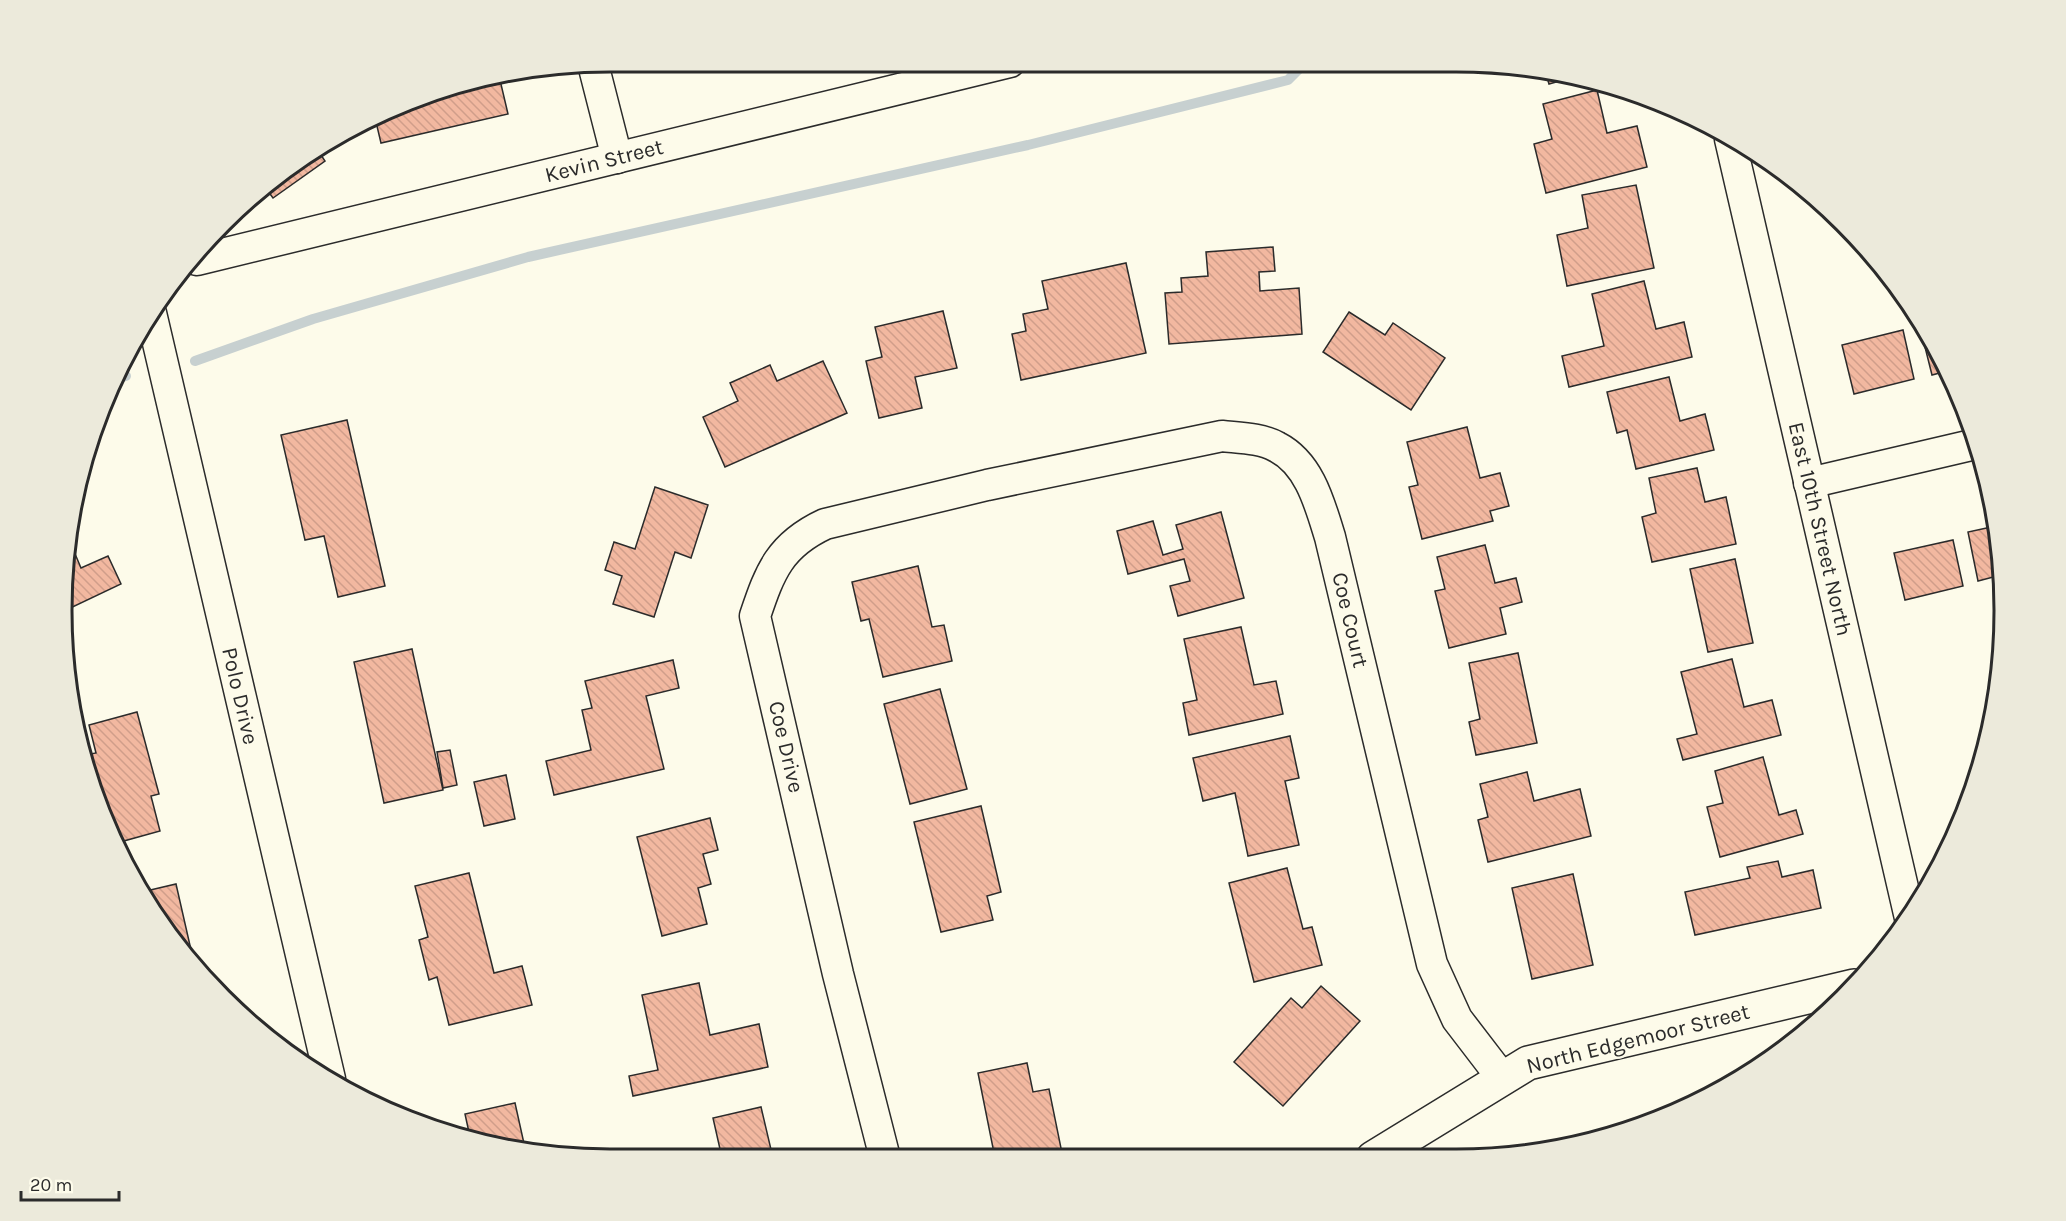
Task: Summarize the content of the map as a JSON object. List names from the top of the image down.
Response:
{
  "streets": {
    "street": [
      "Kevin Street",
      "East 10th Street North",
      "Coe Court",
      "Polo Drive",
      "Coe Drive",
      "North Edgemoor Street"
    ]
  },
  "crossings": [
    ["Coe Court", "Coe Drive"],
    ["Coe Court", "North Edgemoor Street"]
  ],
  "scale_bar": "20 m"
}
